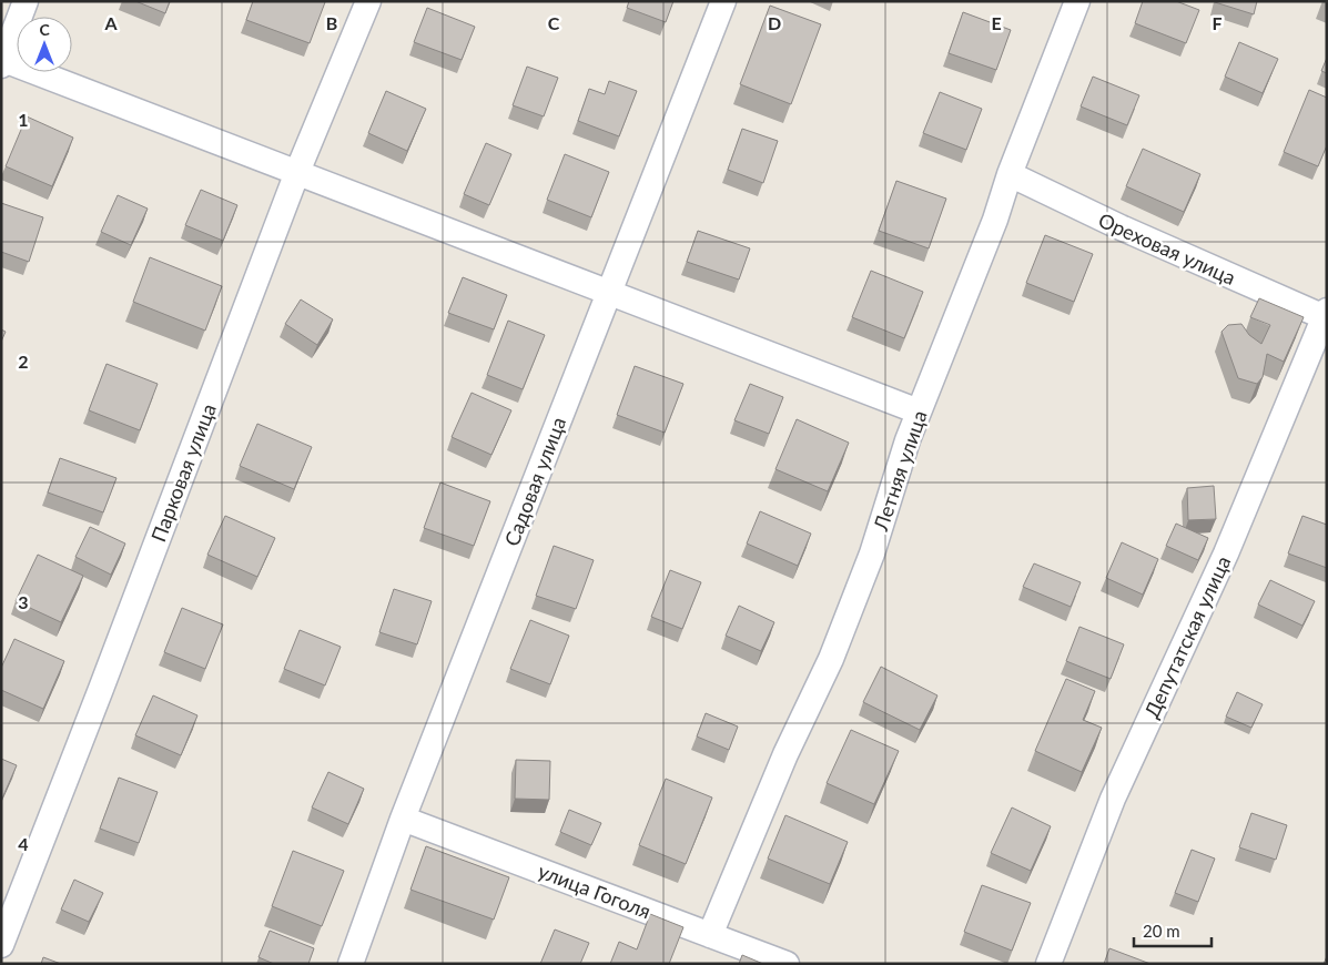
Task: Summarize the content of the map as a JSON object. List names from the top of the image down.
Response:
{
  "streets": {
    "street": [
      "Ореховая улица",
      "Летняя улица",
      "Парковая улица",
      "Садовая улица",
      "Депутатская улица",
      "улица Гоголя"
    ]
  },
  "crossings": [
    ["Ореховая улица", "Летняя улица"],
    ["Ореховая улица", "Депутатская улица"],
    ["Летняя улица", "улица Гоголя"],
    ["Садовая улица", "улица Гоголя"]
  ],
  "scale_bar": "20 m",
  "north": "top",
  "grid": {
    "columns": [
      "A",
      "B",
      "C",
      "D",
      "E",
      "F"
    ],
    "rows": [
      "1",
      "2",
      "3",
      "4"
    ]
  }
}
